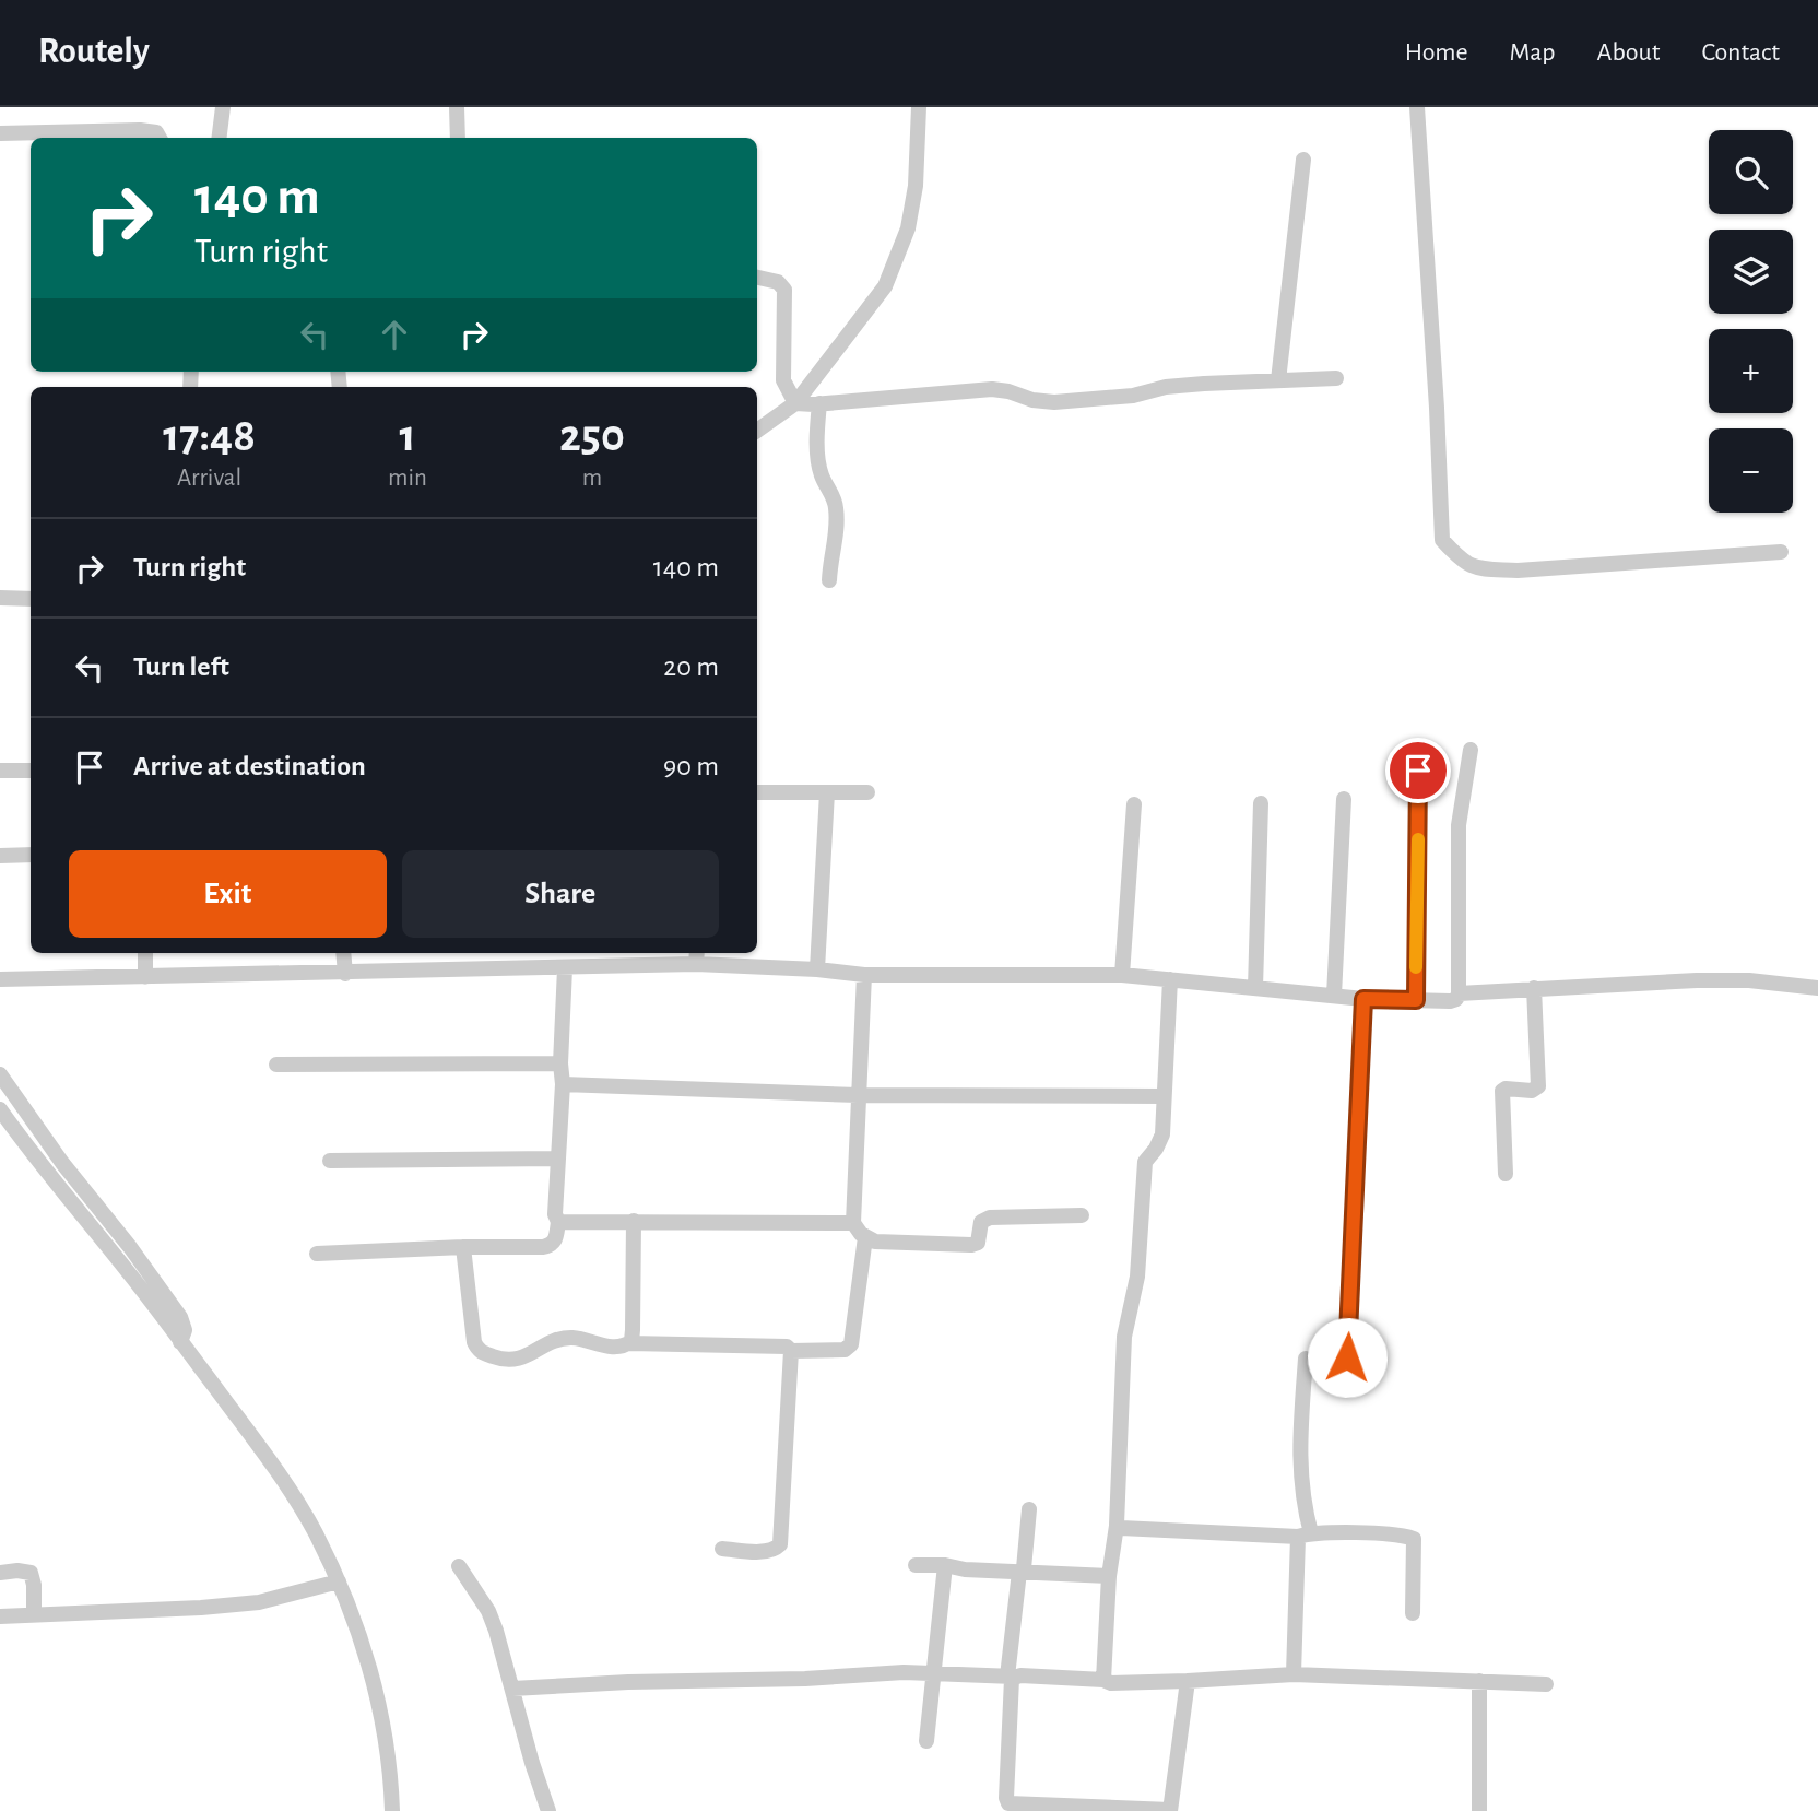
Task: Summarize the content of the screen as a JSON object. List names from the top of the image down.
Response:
{
  "page": {
    "header": "Routely",
    "nav": [
      "Home",
      "Map",
      "About",
      "Contact"
    ],
    "map_buttons": ["+", "−"],
    "turn": ["140 m", "Turn right"],
    "eta": [
      "17:48",
      "Arrival",
      "1",
      "min",
      "250",
      "m"
    ],
    "list": [
      {
        "name": "Turn right",
        "value": "140 m"
      },
      {
        "name": "Turn left",
        "value": "20 m"
      },
      {
        "name": "Arrive at destination",
        "value": "90 m"
      }
    ],
    "buttons": ["Exit", "Share"]
  }
}
